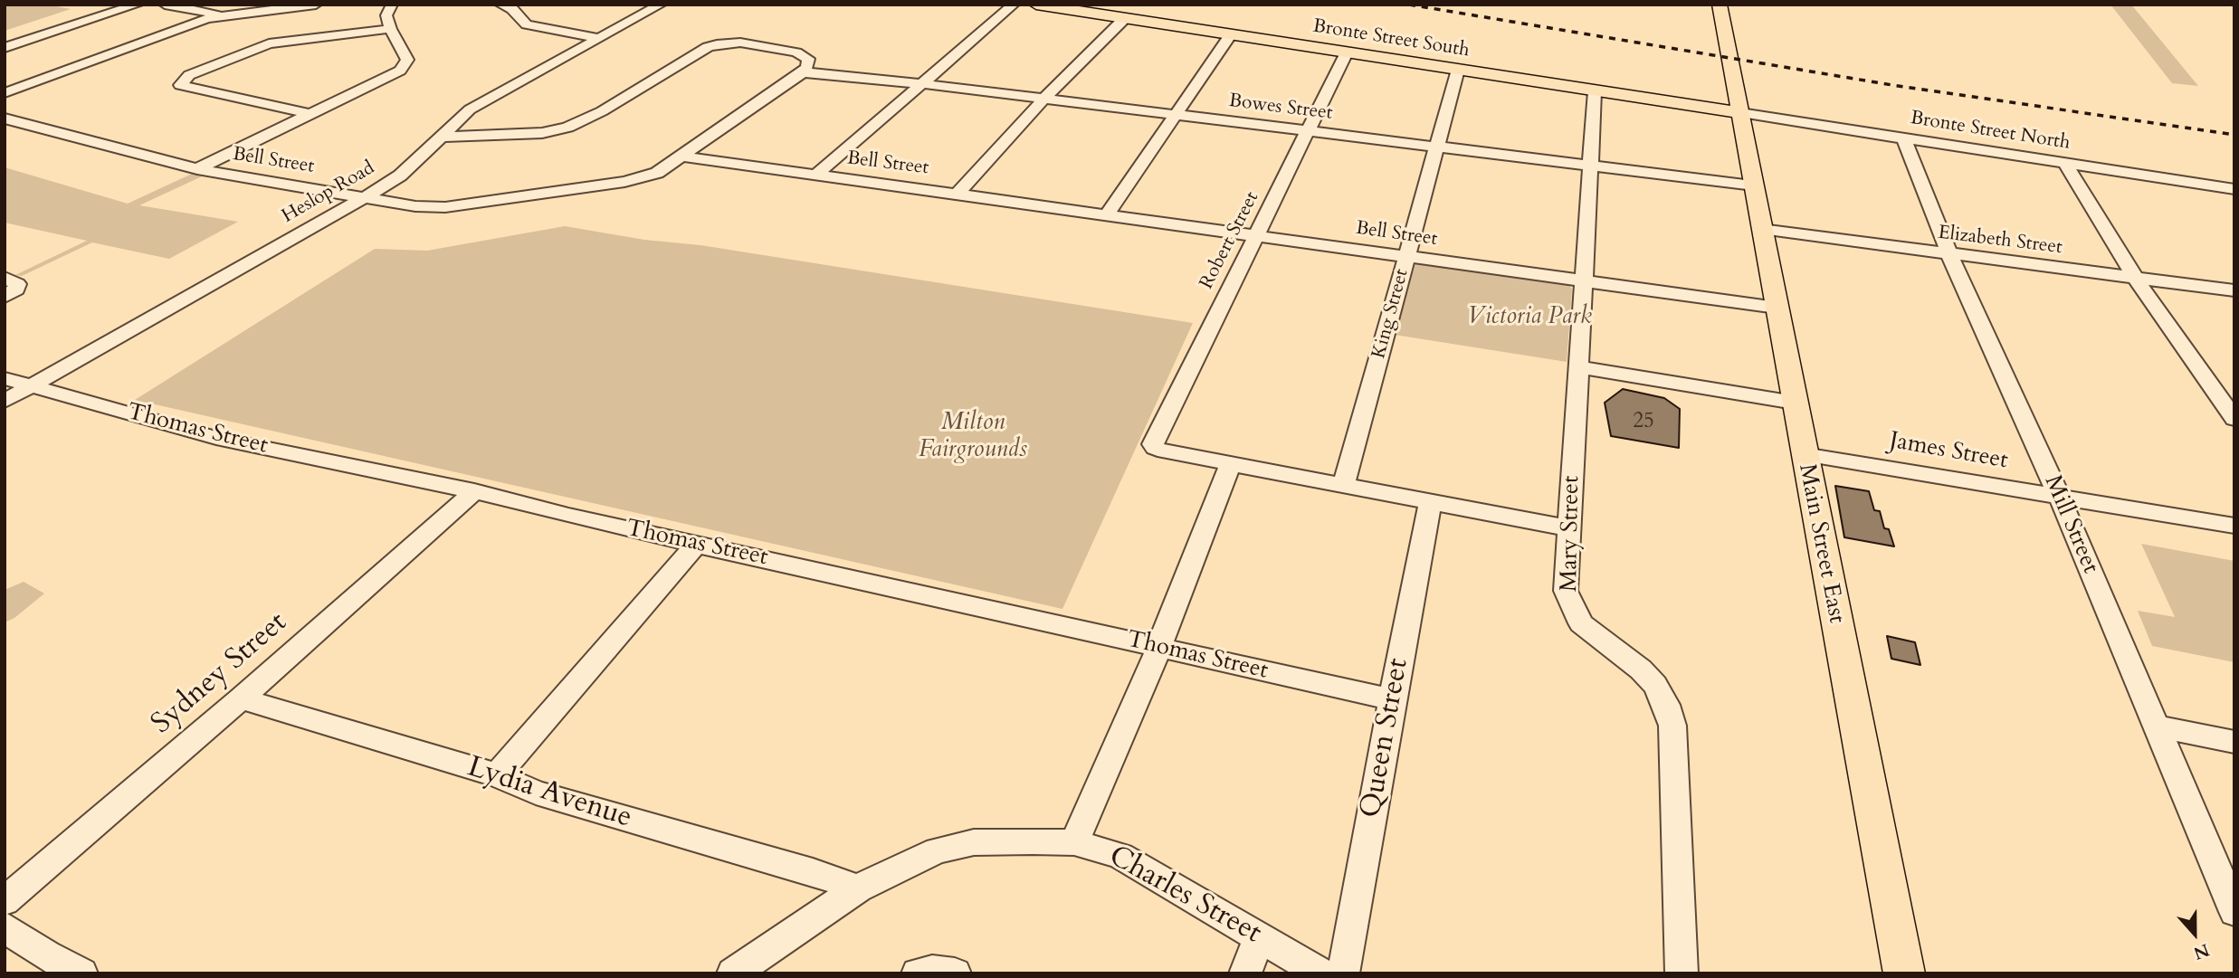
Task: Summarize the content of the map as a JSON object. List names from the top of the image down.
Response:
{
  "streets": {
    "main road": ["Bronte Street South", "Main Street East"],
    "street": [
      "Bowes Street",
      "Bronte Street North",
      "Bell Street",
      "Heslop Road",
      "Robert Street",
      "Elizabeth Street",
      "King Street",
      "Thomas Street",
      "James Street",
      "Mill Street",
      "Mary Street",
      "Sydney Street",
      "Queen Street",
      "Lydia Avenue",
      "Charles Street"
    ]
  },
  "crossings": [
    ["Bronte Street South", "Bronte Street North"],
    ["Bronte Street South", "Robert Street"],
    ["Bronte Street South", "King Street"],
    ["Bronte Street South", "Mary Street"],
    ["Bronte Street South", "Main Street East"],
    ["Bowes Street", "Robert Street"],
    ["Bowes Street", "King Street"],
    ["Bowes Street", "Mary Street"],
    ["Bowes Street", "Main Street East"],
    ["Bronte Street North", "Mill Street"],
    ["Bronte Street North", "Main Street East"],
    ["Bell Street", "Heslop Road"],
    ["Bell Street", "Robert Street"],
    ["Bell Street", "King Street"],
    ["Bell Street", "Mary Street"],
    ["Bell Street", "Main Street East"],
    ["Heslop Road", "Thomas Street"],
    ["Elizabeth Street", "Mill Street"],
    ["Elizabeth Street", "Main Street East"],
    ["Thomas Street", "Sydney Street"],
    ["Thomas Street", "Queen Street"],
    ["James Street", "Mill Street"],
    ["James Street", "Main Street East"],
    ["Sydney Street", "Lydia Avenue"],
    ["Lydia Avenue", "Charles Street"]
  ],
  "parks": ["Victoria Park", "Milton Fairgrounds"],
  "house_numbers": ["25"],
  "north": "bottom"
}
